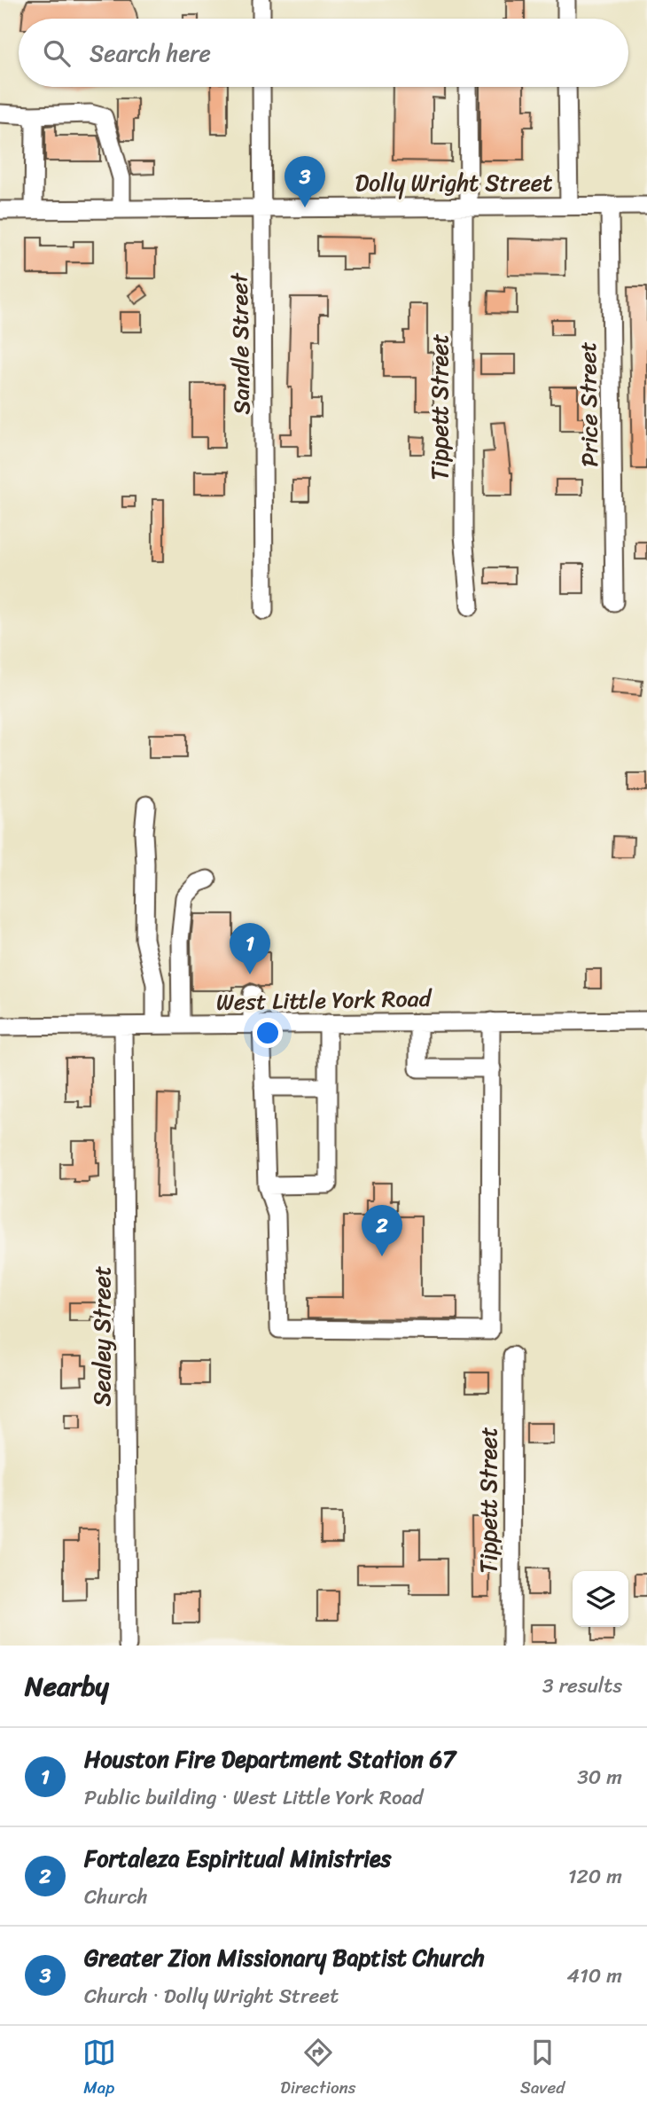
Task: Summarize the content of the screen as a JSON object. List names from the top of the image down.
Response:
{
  "streets": {
    "street": [
      "Dolly Wright Street",
      "Sandle Street",
      "Price Street",
      "Tippett Street",
      "West Little York Road",
      "Sealey Street"
    ]
  },
  "crossings": [
    ["Dolly Wright Street", "Sandle Street"],
    ["Dolly Wright Street", "Price Street"],
    ["Dolly Wright Street", "Tippett Street"],
    ["West Little York Road", "Sealey Street"]
  ],
  "page": {
    "search": "Search here",
    "pins": ["3", "1", "2"],
    "heading": ["Nearby", "3 results"],
    "list": [
      {
        "mark": "1",
        "name": "Houston Fire Department Station 67",
        "note": "Public building · West Little York Road",
        "value": "30 m"
      },
      {
        "mark": "2",
        "name": "Fortaleza Espiritual Ministries",
        "note": "Church",
        "value": "120 m"
      },
      {
        "mark": "3",
        "name": "Greater Zion Missionary Baptist Church",
        "note": "Church · Dolly Wright Street",
        "value": "410 m"
      }
    ],
    "nav": ["Map", "Directions", "Saved"]
  }
}
